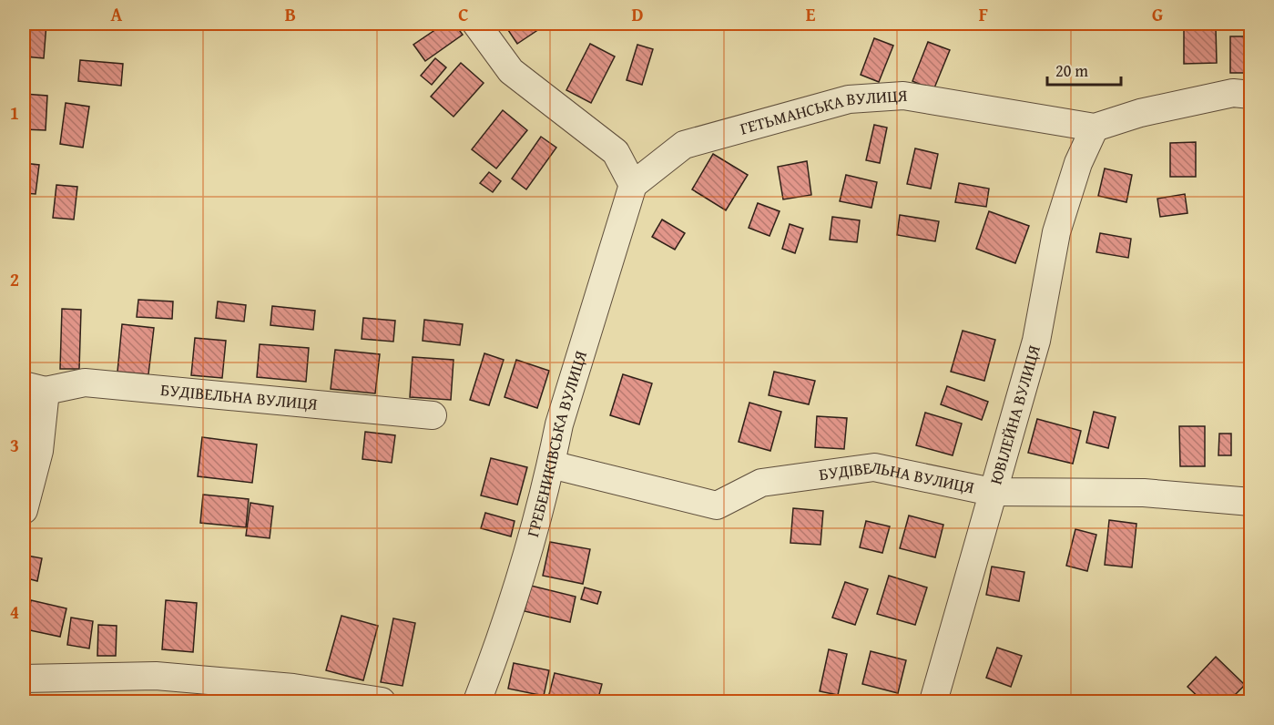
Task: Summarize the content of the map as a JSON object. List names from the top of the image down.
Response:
{
  "streets": {
    "street": [
      "ГЕТЬМАНСЬКА ВУЛИЦЯ",
      "БУДІВЕЛЬНА ВУЛИЦЯ",
      "ЮВІЛЕЙНА ВУЛИЦЯ",
      "ГРЕБЕНИКІВСЬКА ВУЛИЦЯ"
    ]
  },
  "crossings": [
    ["ГЕТЬМАНСЬКА ВУЛИЦЯ", "ЮВІЛЕЙНА ВУЛИЦЯ"],
    ["ГЕТЬМАНСЬКА ВУЛИЦЯ", "ГРЕБЕНИКІВСЬКА ВУЛИЦЯ"],
    ["БУДІВЕЛЬНА ВУЛИЦЯ", "ЮВІЛЕЙНА ВУЛИЦЯ"],
    ["БУДІВЕЛЬНА ВУЛИЦЯ", "ГРЕБЕНИКІВСЬКА ВУЛИЦЯ"]
  ],
  "scale_bar": "20 m",
  "grid": {
    "columns": [
      "A",
      "B",
      "C",
      "D",
      "E",
      "F",
      "G"
    ],
    "rows": [
      "1",
      "2",
      "3",
      "4"
    ]
  }
}
